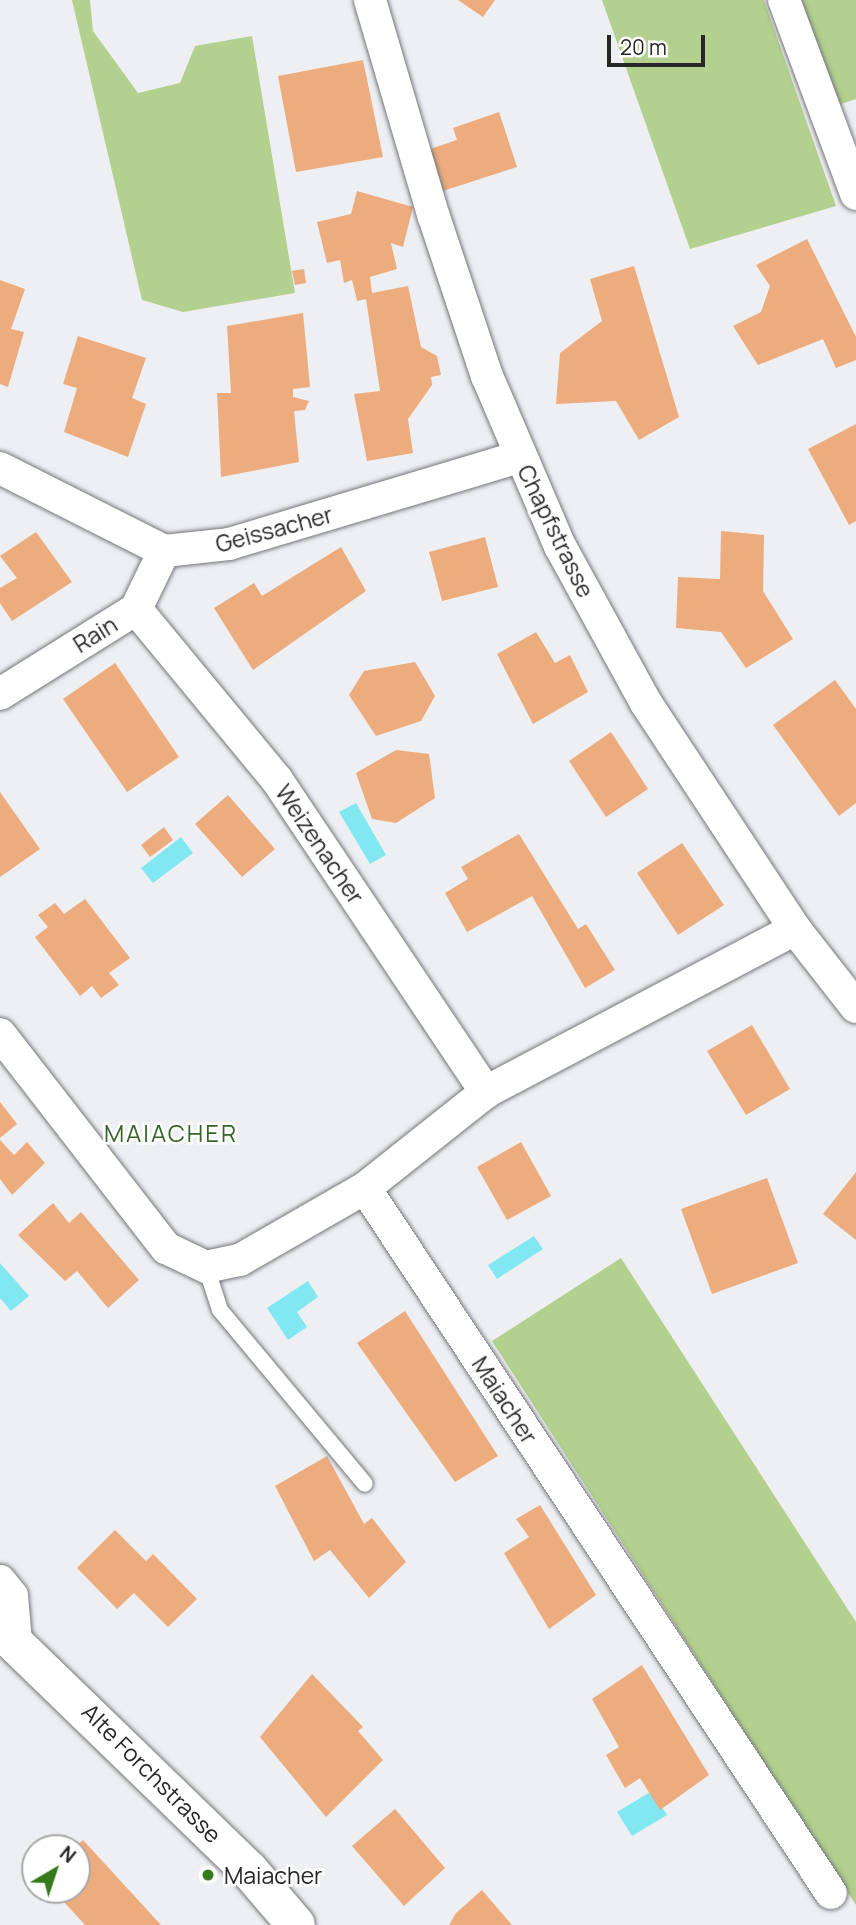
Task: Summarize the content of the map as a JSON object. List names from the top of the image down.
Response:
{
  "streets": {
    "street": [
      "Geissacher",
      "Chapfstrasse",
      "Rain",
      "Weizenacher",
      "Maiacher",
      "Alte Forchstrasse"
    ]
  },
  "crossings": [
    ["Geissacher", "Chapfstrasse"],
    ["Geissacher", "Rain"],
    ["Rain", "Weizenacher"]
  ],
  "districts": ["MAIACHER"],
  "places": ["Maiacher"],
  "scale_bar": "20 m",
  "north": "top right"
}
